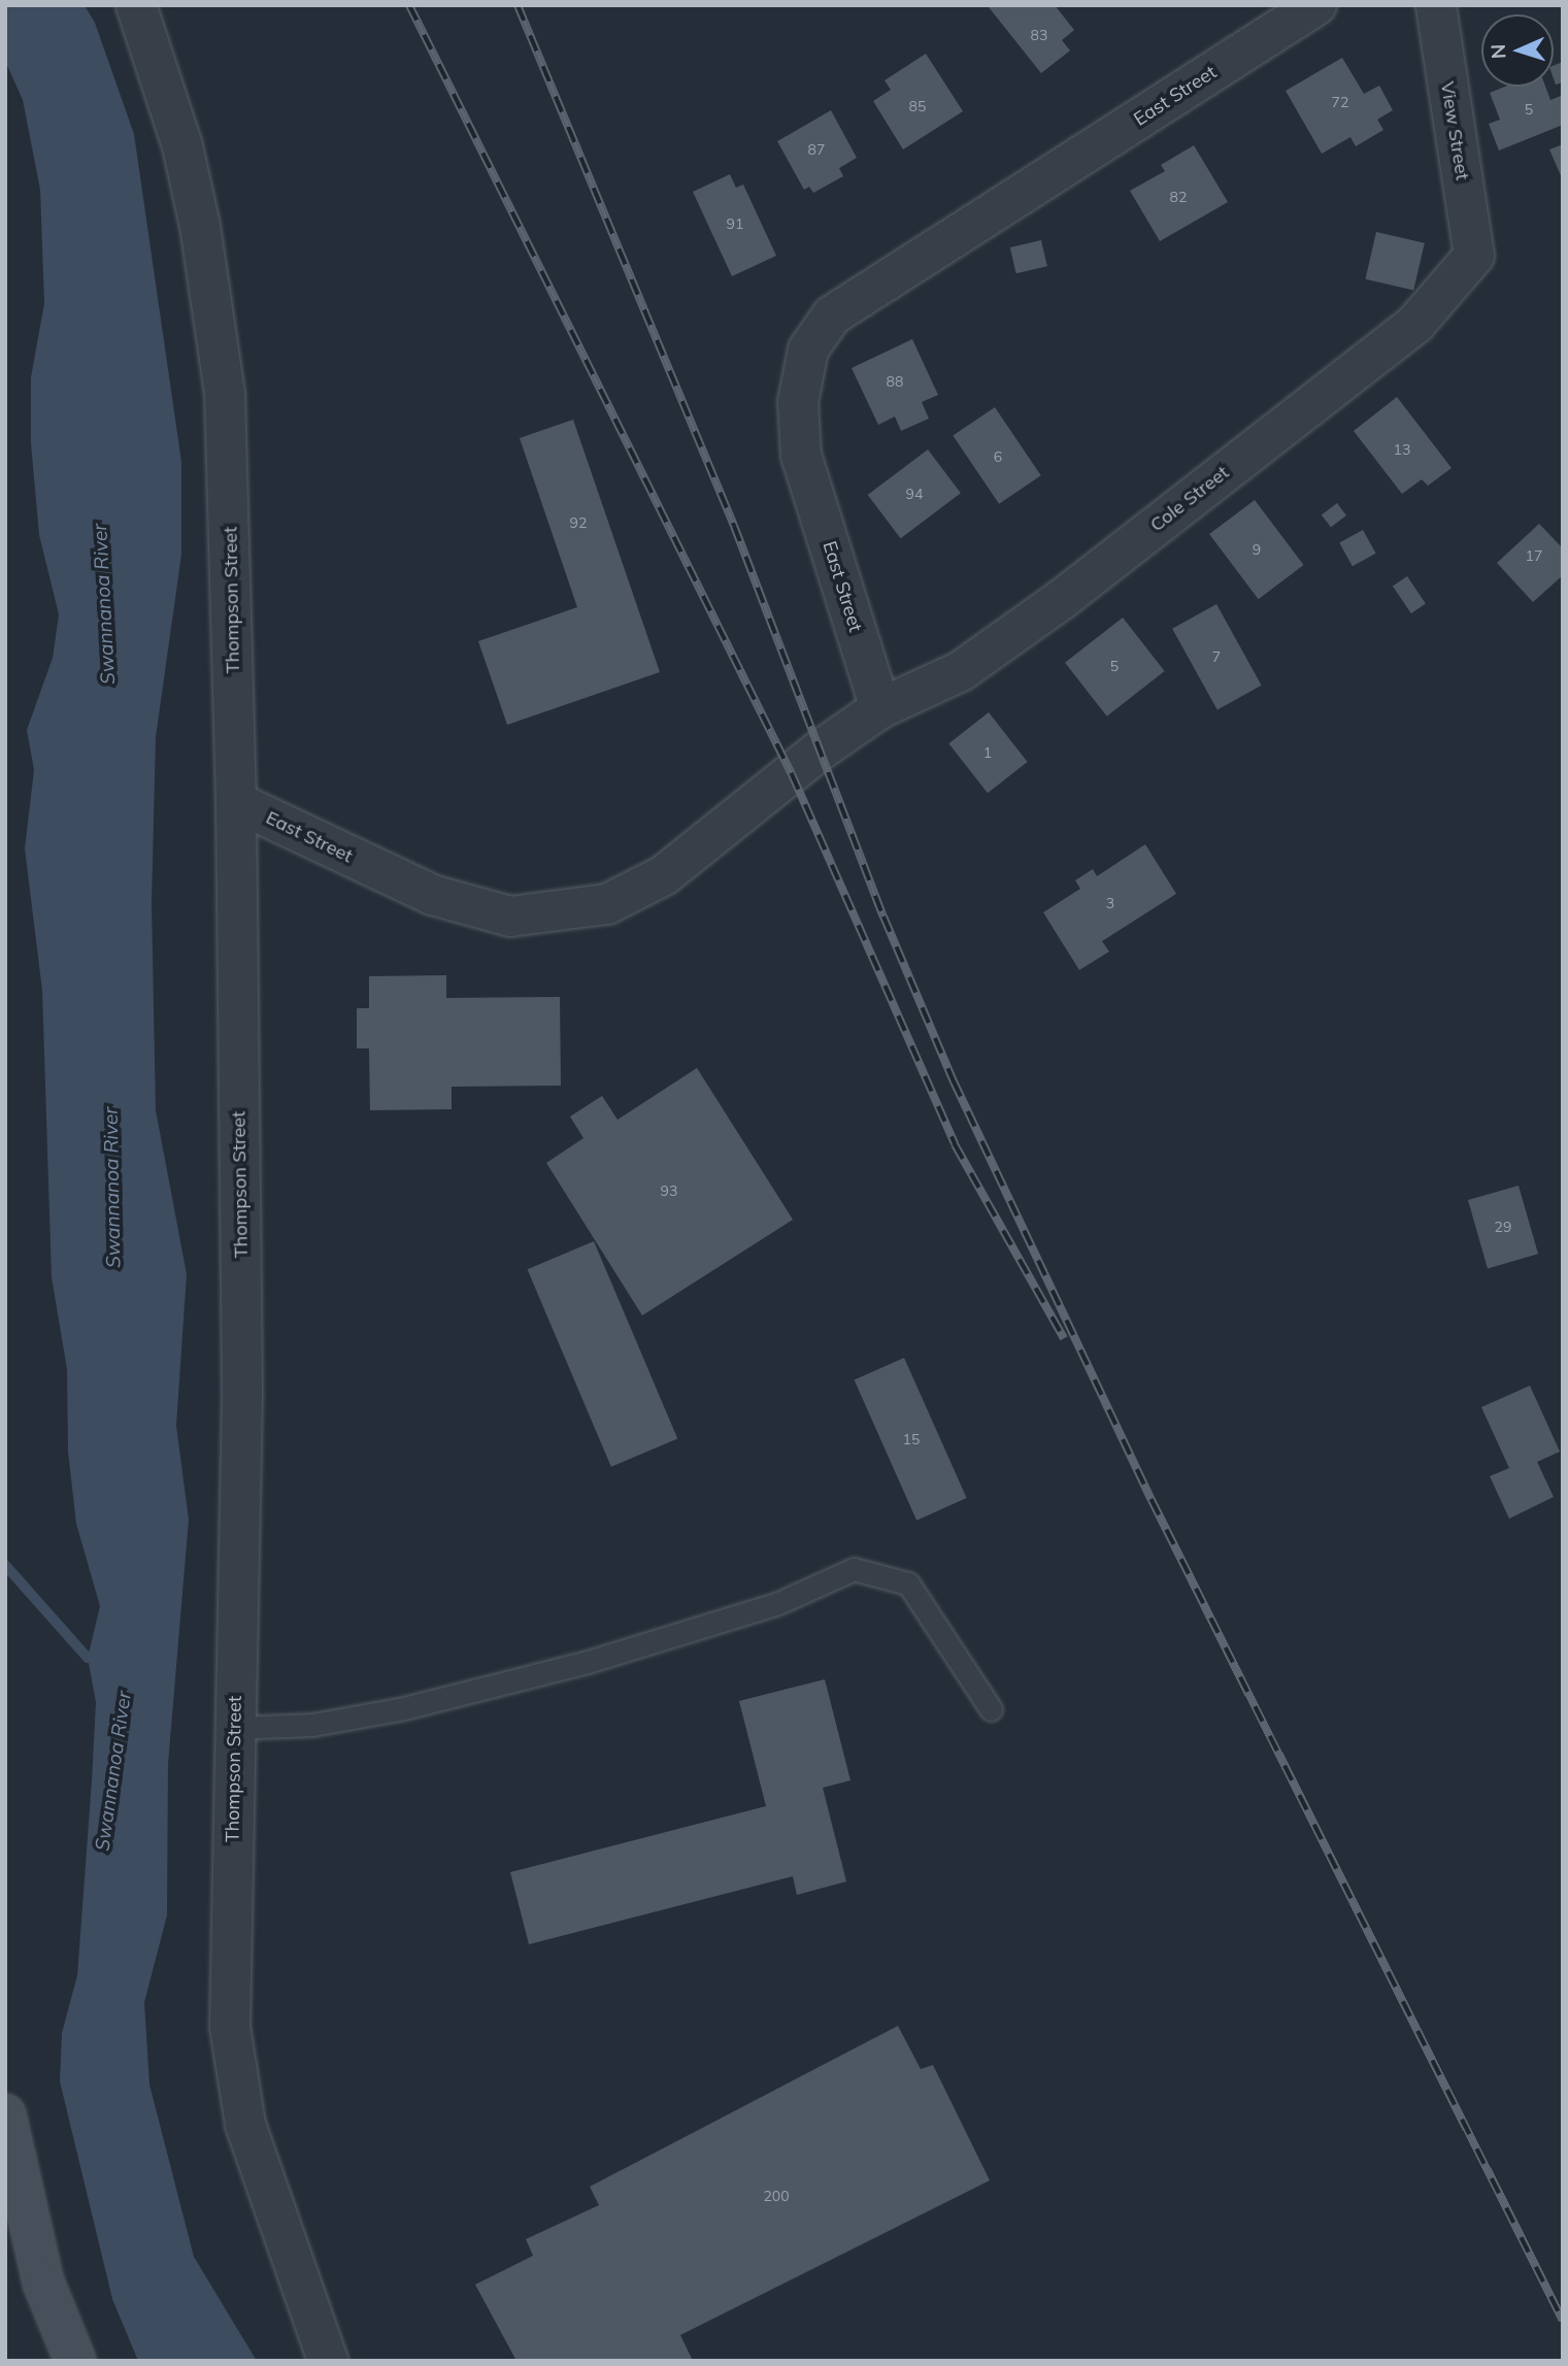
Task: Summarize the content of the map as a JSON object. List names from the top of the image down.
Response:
{
  "streets": {
    "street": [
      "East Street",
      "View Street",
      "Cole Street",
      "Thompson Street"
    ]
  },
  "crossings": [
    ["East Street", "Cole Street"],
    ["East Street", "Thompson Street"],
    ["View Street", "Cole Street"]
  ],
  "water": ["Swannanoa River"],
  "house_numbers": [
    "83",
    "72",
    "85",
    "5",
    "87",
    "82",
    "91",
    "88",
    "13",
    "6",
    "94",
    "92",
    "9",
    "17",
    "7",
    "5",
    "1",
    "3",
    "93",
    "29",
    "15",
    "200"
  ],
  "north": "left"
}
